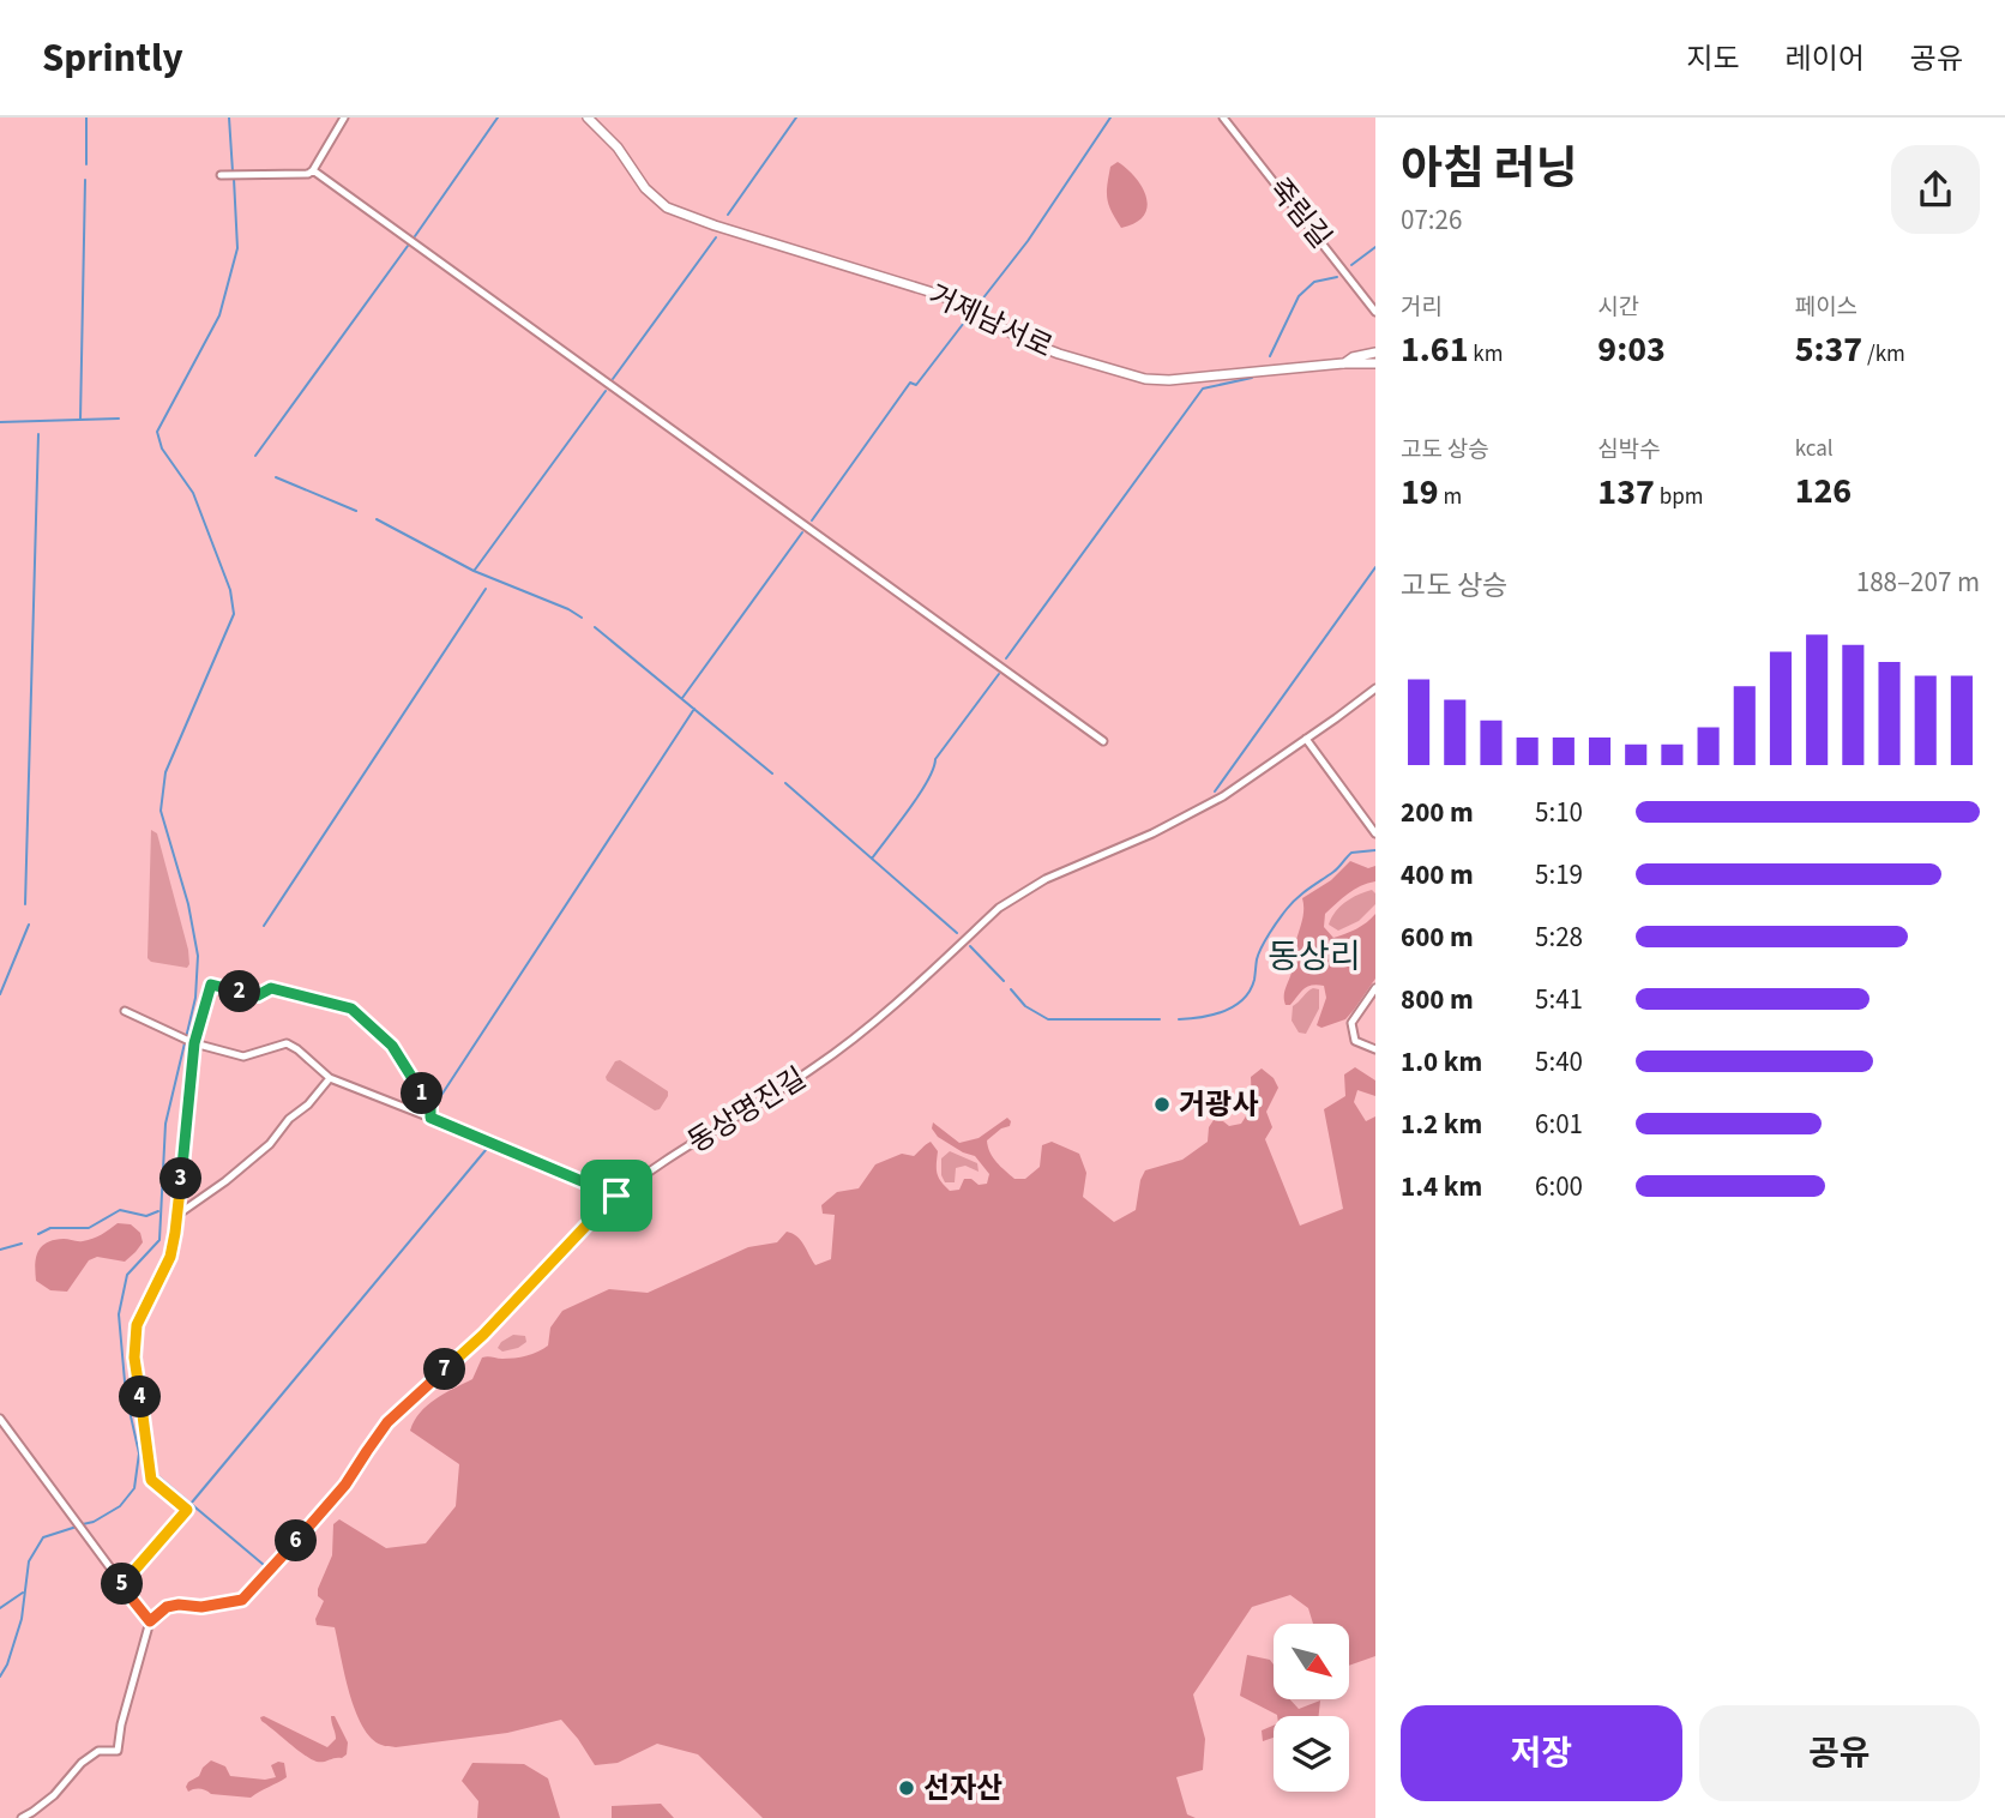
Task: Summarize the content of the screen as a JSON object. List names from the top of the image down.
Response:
{
  "streets": {
    "main road": ["거제남서로"],
    "street": ["죽림길", "동상명진길"]
  },
  "districts": ["동상리"],
  "places": ["거광사", "선자산"],
  "north": "bottom right",
  "page": {
    "header": "Sprintly",
    "nav": ["지도", "레이어", "공유"],
    "heading": ["아침 러닝", "07:26"],
    "stats": [
      ["거리", "1.61 km"],
      ["시간", "9:03"],
      ["페이스", "5:37 /km"],
      ["고도 상승", "19 m"],
      ["심박수", "137 bpm"],
      ["kcal", "126"]
    ],
    "chart": ["고도 상승", "188–207 m"],
    "list": [
      {
        "name": "200 m",
        "note": "5:10"
      },
      {
        "name": "400 m",
        "note": "5:19"
      },
      {
        "name": "600 m",
        "note": "5:28"
      },
      {
        "name": "800 m",
        "note": "5:41"
      },
      {
        "name": "1.0 km",
        "note": "5:40"
      },
      {
        "name": "1.2 km",
        "note": "6:01"
      },
      {
        "name": "1.4 km",
        "note": "6:00"
      }
    ],
    "pins": [
      "2",
      "1",
      "3",
      "7",
      "4",
      "6",
      "5"
    ],
    "buttons": ["저장", "공유"]
  }
}
